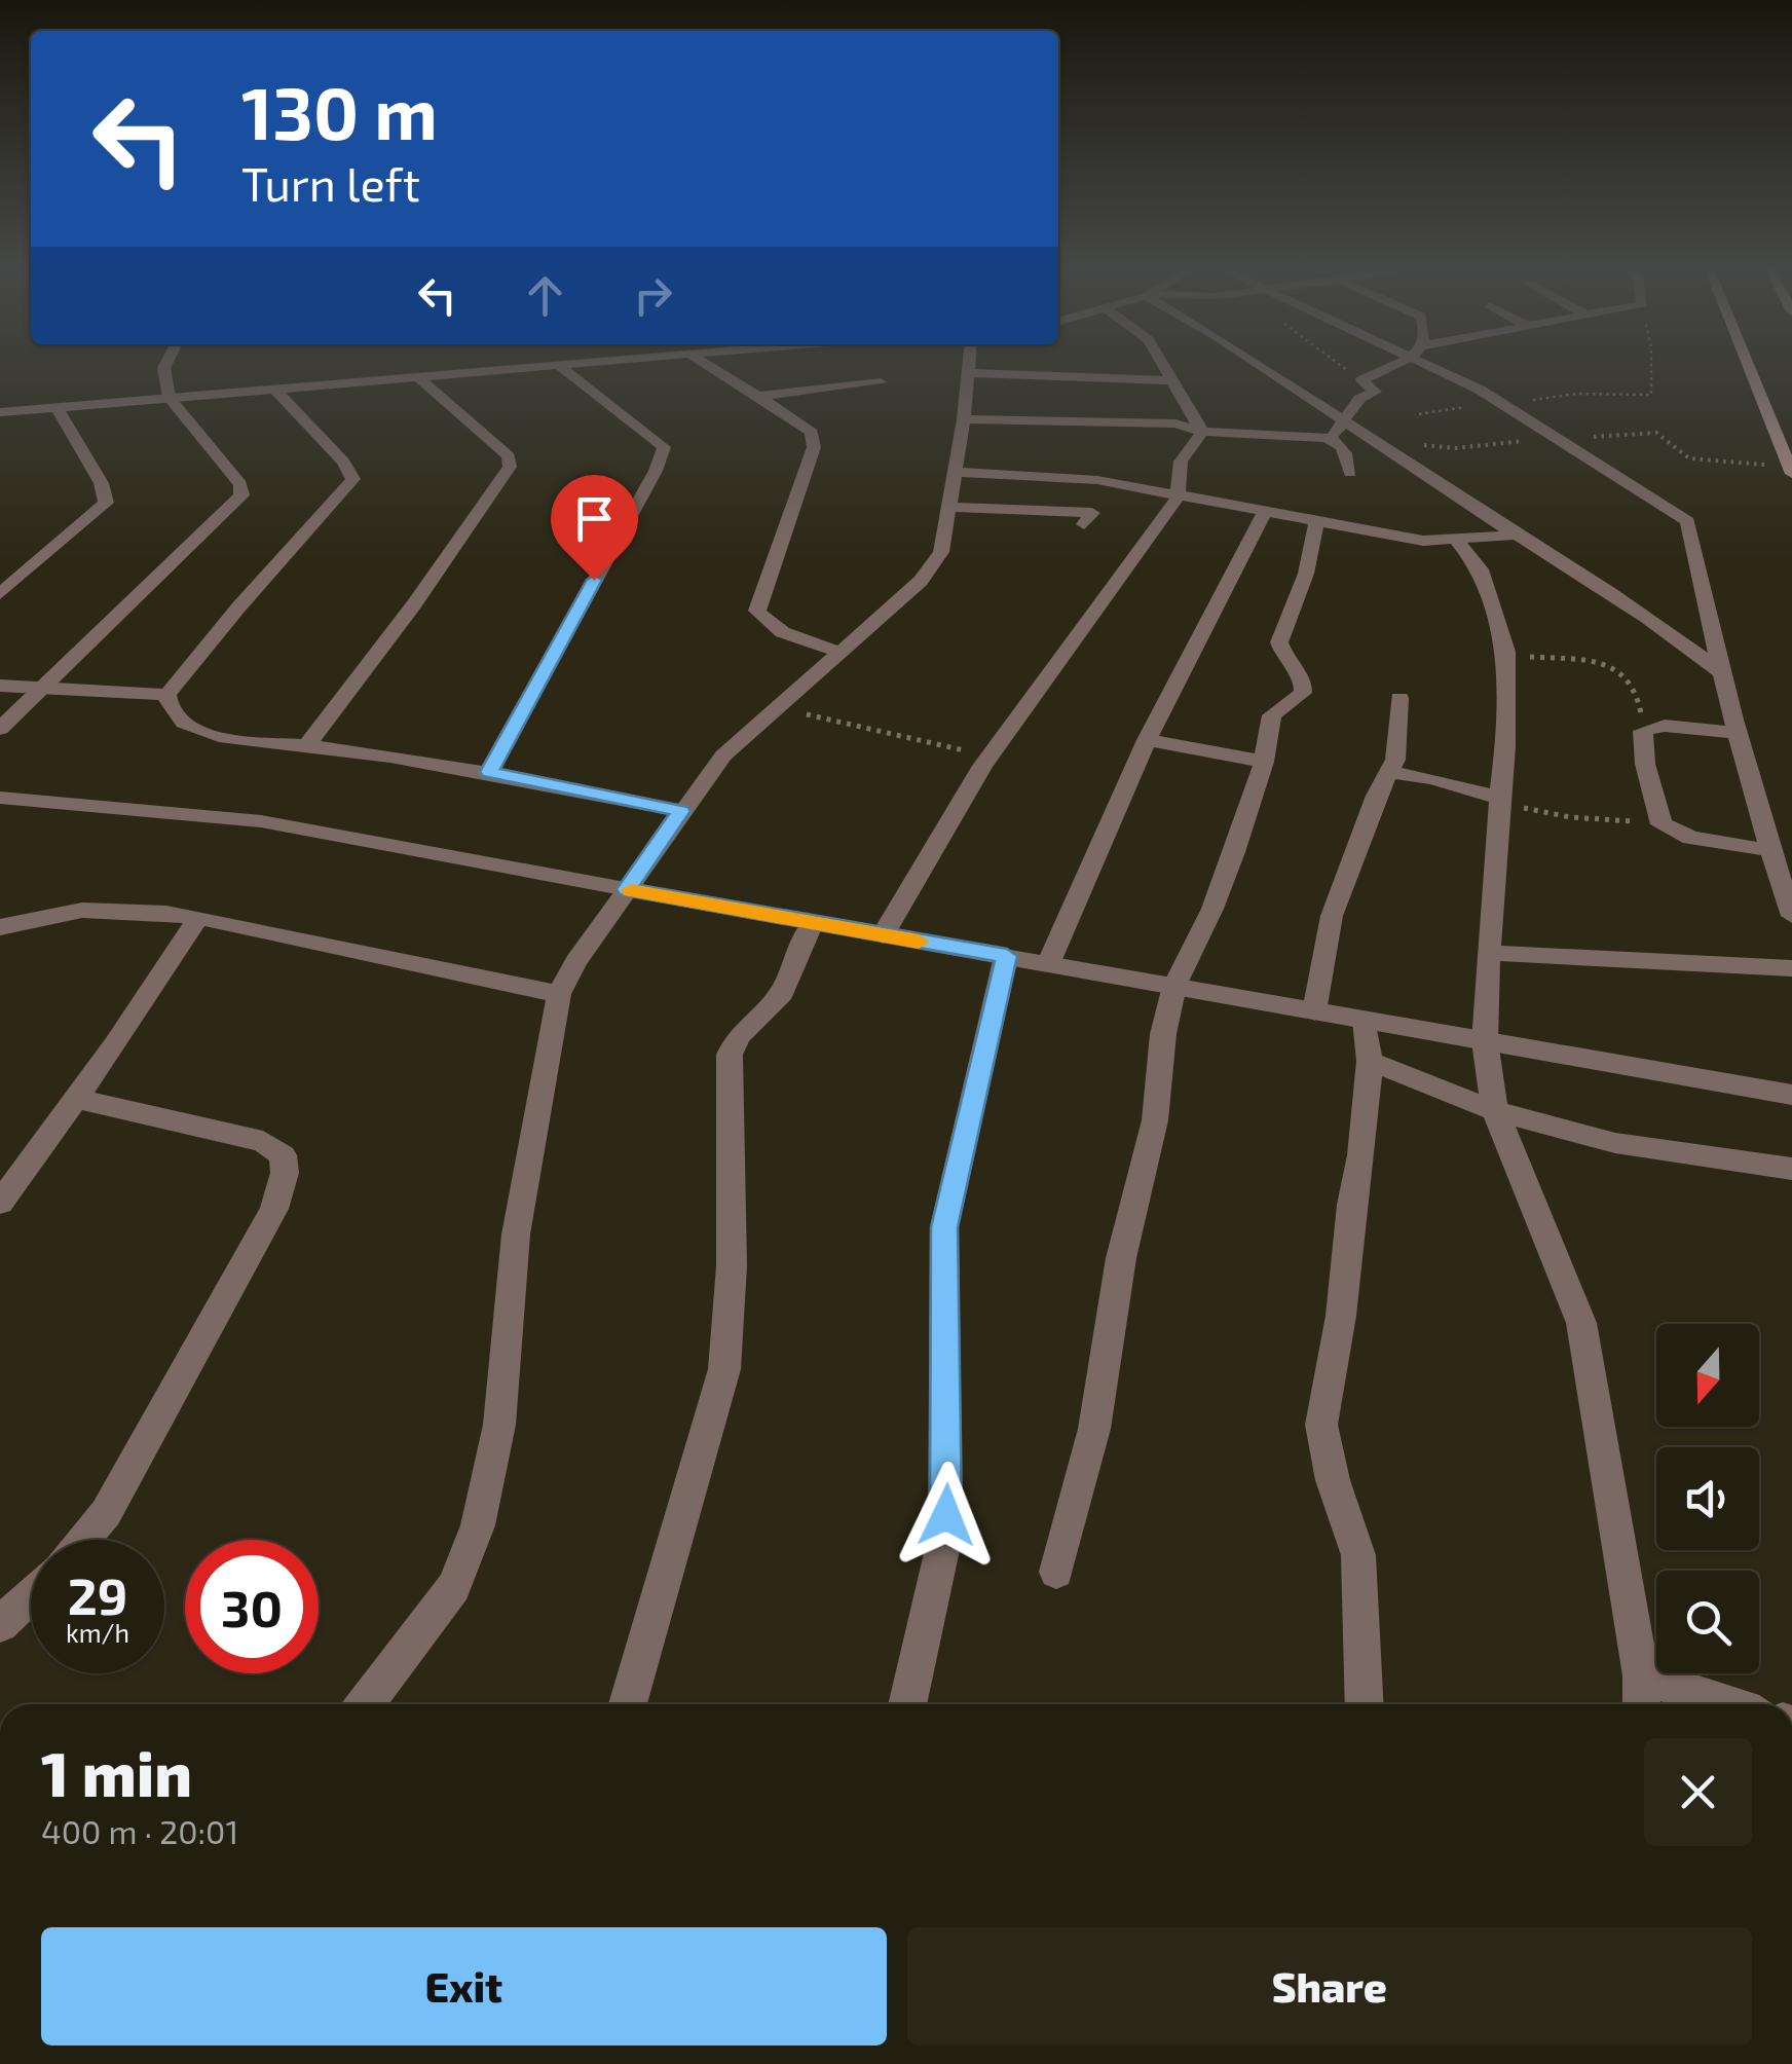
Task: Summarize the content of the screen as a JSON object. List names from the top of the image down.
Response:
{
  "north": "bottom",
  "page": {
    "turn": ["130 m", "Turn left"],
    "speed": "29 km/h",
    "limit": "30",
    "heading": ["1 min", "400 m · 20:01"],
    "buttons": ["Exit", "Share"]
  }
}
